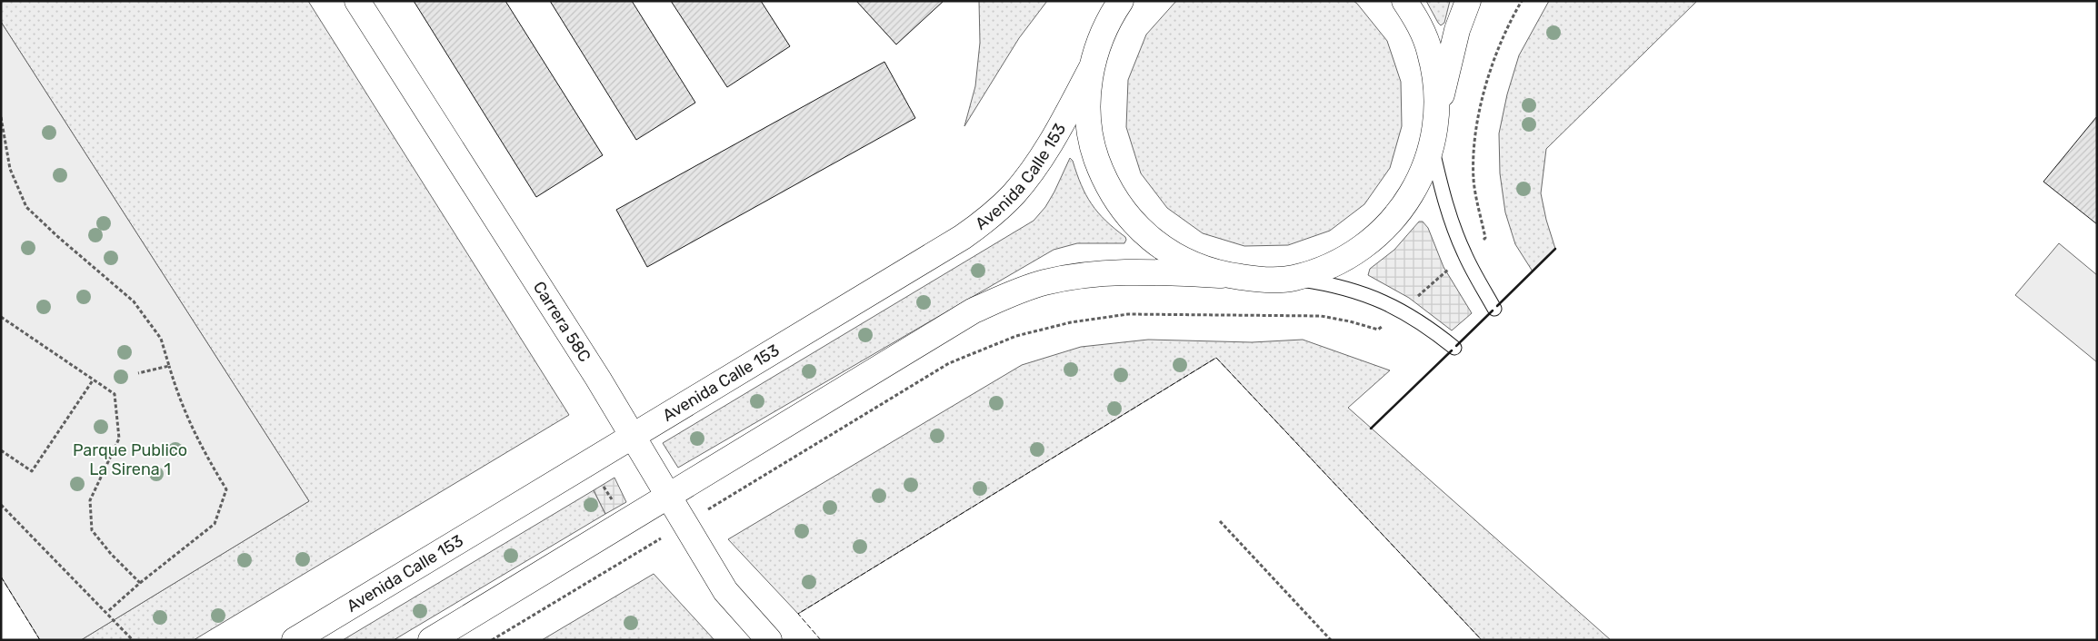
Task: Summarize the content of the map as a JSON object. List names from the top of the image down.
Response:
{
  "streets": {
    "main road": ["Avenida Calle 153", "Carrera 58C"]
  },
  "crossings": [
    ["Avenida Calle 153", "Carrera 58C"]
  ],
  "parks": ["Parque Publico La Sirena 1"]
}
